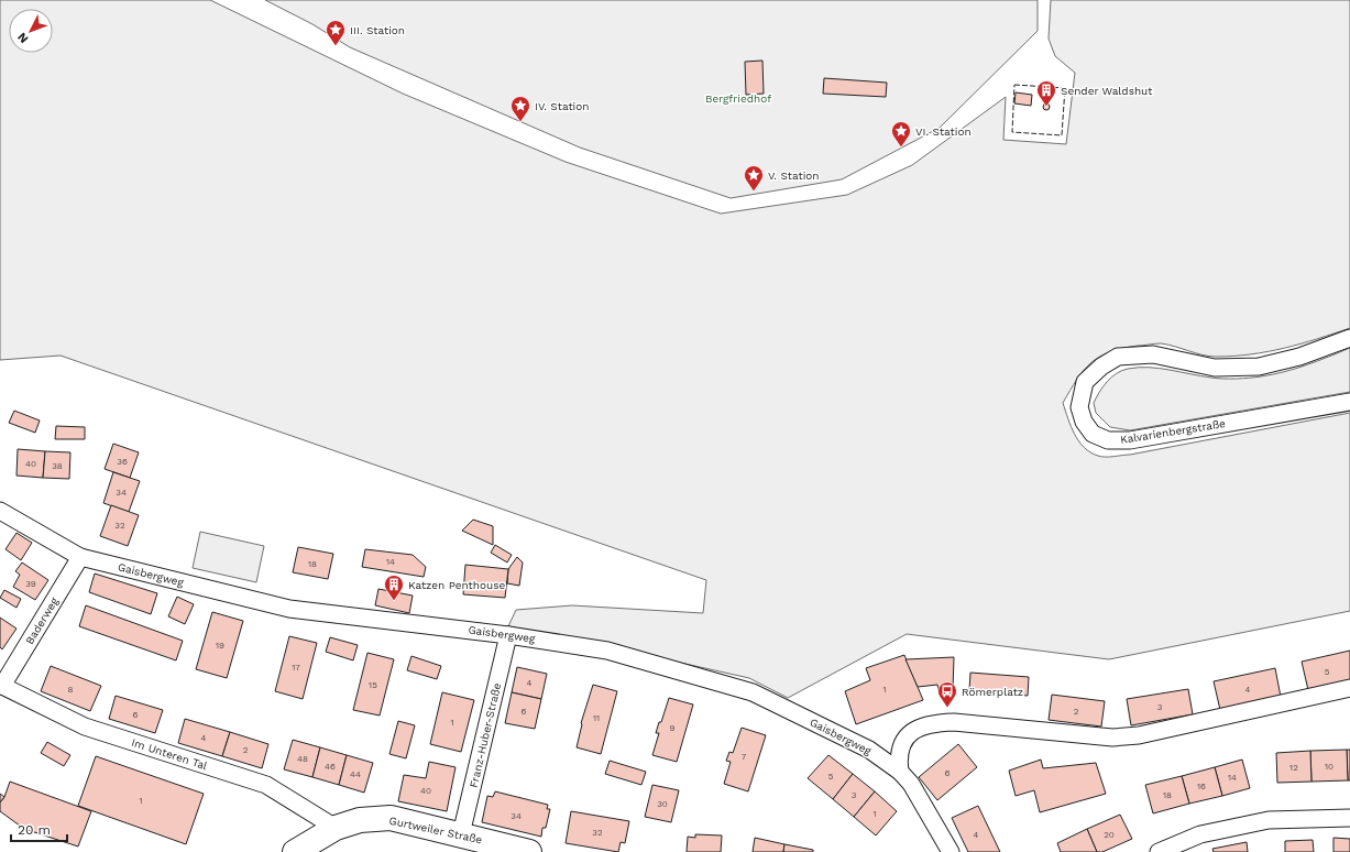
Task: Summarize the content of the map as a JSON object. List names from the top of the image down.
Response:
{
  "streets": {
    "main road": ["Gurtweiler Straße"],
    "street": [
      "Kalvarienbergstraße",
      "Gaisbergweg",
      "Baderweg",
      "Franz-Huber-Straße",
      "Im Unteren Tal"
    ]
  },
  "crossings": [
    ["Gaisbergweg", "Baderweg"],
    ["Gaisbergweg", "Franz-Huber-Straße"],
    ["Baderweg", "Im Unteren Tal"],
    ["Franz-Huber-Straße", "Gurtweiler Straße"],
    ["Im Unteren Tal", "Gurtweiler Straße"]
  ],
  "parks": ["Bergfriedhof"],
  "places": {
    "place": [
      "III. Station",
      "IV. Station",
      "VI. Station",
      "V. Station"
    ],
    "building": ["Sender Waldshut", "Katzen Penthouse"],
    "bus stop": ["Römerplatz"]
  },
  "house_numbers": [
    "36",
    "40",
    "38",
    "34",
    "32",
    "14",
    "18",
    "39",
    "19",
    "17",
    "5",
    "4",
    "15",
    "8",
    "1",
    "4",
    "3",
    "6",
    "2",
    "6",
    "11",
    "1",
    "9",
    "4",
    "2",
    "7",
    "48",
    "46",
    "10",
    "12",
    "6",
    "44",
    "5",
    "14",
    "16",
    "40",
    "3",
    "18",
    "1",
    "30",
    "1",
    "34",
    "32",
    "4",
    "20"
  ],
  "scale_bar": "20 m",
  "north": "bottom left"
}
